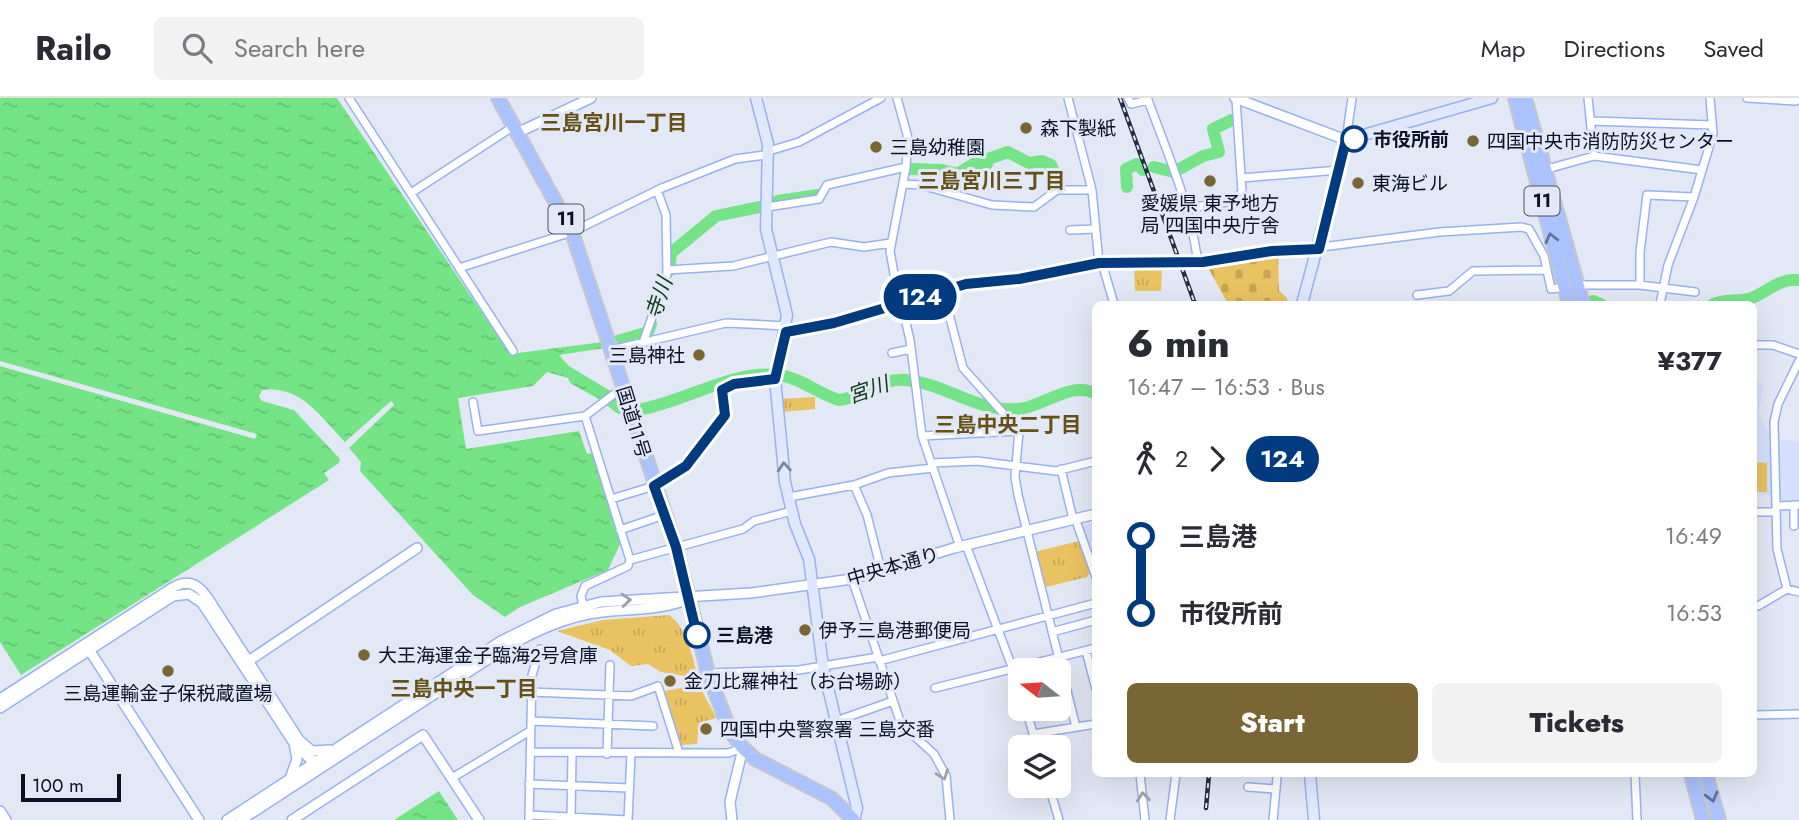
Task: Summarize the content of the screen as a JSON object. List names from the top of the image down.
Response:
{
  "streets": {
    "highway": ["11", "国道11号"],
    "street": ["中央本通り"]
  },
  "crossings": [
    ["国道11号", "中央本通り"]
  ],
  "districts": [
    "三島宮川一丁目",
    "三島宮川三丁目",
    "三島中央二丁目",
    "三島中央一丁目"
  ],
  "water": ["寺川", "宮川"],
  "places": [
    "森下製紙",
    "市役所前",
    "四国中央市消防防災センター",
    "三島幼稚園",
    "愛媛県 東予地方 局 四国中央庁舎",
    "東海ビル",
    "三島神社",
    "伊予三島港郵便局",
    "三島港",
    "大王海運金子臨海2号倉庫",
    "三島運輸金子保税蔵置場",
    "金刀比羅神社（お台場跡）",
    "四国中央警察署 三島交番"
  ],
  "lines": ["bus line 124"],
  "scale_bar": "100 m",
  "north": "left",
  "page": {
    "header": "Railo",
    "search": "Search here",
    "nav": ["Map", "Directions", "Saved"],
    "on_map": "124",
    "heading": ["6 min", "16:47 – 16:53 · Bus", "¥377"],
    "legs": ["2", "124"],
    "list": [
      {
        "name": "三島港",
        "value": "16:49"
      },
      {
        "name": "市役所前",
        "value": "16:53"
      }
    ],
    "buttons": ["Start", "Tickets"],
    "scale": "100 m"
  }
}
